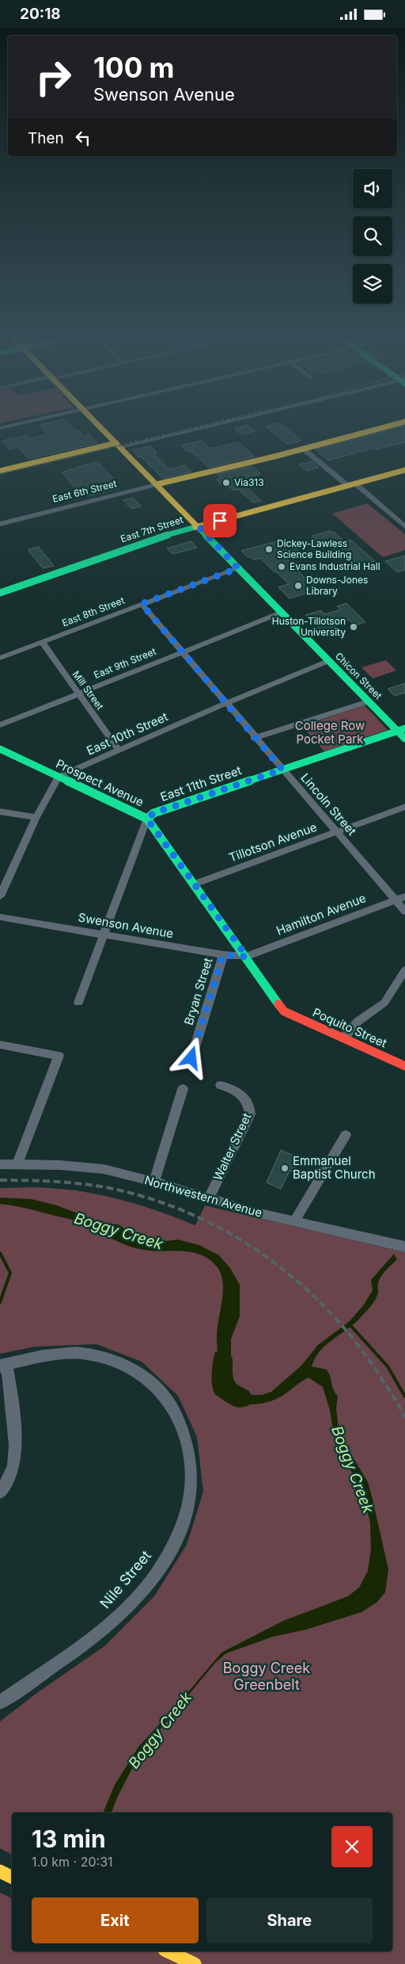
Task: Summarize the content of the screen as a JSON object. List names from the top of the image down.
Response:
{
  "streets": {
    "street": [
      "East 6th Street",
      "East 7th Street",
      "East 8th Street",
      "East 9th Street",
      "Chicon Street",
      "Mill Street",
      "East 10th Street",
      "Prospect Avenue",
      "East 11th Street",
      "Lincoln Street",
      "Tillotson Avenue",
      "Hamilton Avenue",
      "Swenson Avenue",
      "Bryan Street",
      "Poquito Street",
      "Walter Street",
      "Northwestern Avenue",
      "Nile Street"
    ]
  },
  "crossings": [
    ["East 6th Street", "Chicon Street"],
    ["East 7th Street", "Chicon Street"],
    ["East 8th Street", "Chicon Street"],
    ["East 8th Street", "Mill Street"],
    ["East 8th Street", "Lincoln Street"],
    ["East 9th Street", "Chicon Street"],
    ["East 9th Street", "Mill Street"],
    ["East 9th Street", "Lincoln Street"],
    ["Chicon Street", "East 10th Street"],
    ["Chicon Street", "East 11th Street"],
    ["Mill Street", "East 10th Street"],
    ["East 10th Street", "Prospect Avenue"],
    ["East 10th Street", "Lincoln Street"],
    ["Prospect Avenue", "East 11th Street"],
    ["Prospect Avenue", "Tillotson Avenue"],
    ["Prospect Avenue", "Hamilton Avenue"],
    ["Prospect Avenue", "Swenson Avenue"],
    ["Prospect Avenue", "Poquito Street"],
    ["East 11th Street", "Lincoln Street"],
    ["Lincoln Street", "Tillotson Avenue"],
    ["Lincoln Street", "Hamilton Avenue"],
    ["Hamilton Avenue", "Swenson Avenue"],
    ["Swenson Avenue", "Bryan Street"],
    ["Walter Street", "Northwestern Avenue"]
  ],
  "water": ["Boggy Creek"],
  "parks": ["College Row Pocket Park", "Boggy Creek Greenbelt"],
  "places": [
    "Via313",
    "Dickey-Lawless Science Building",
    "Evans Industrial Hall",
    "Downs-Jones Library",
    "Huston-Tillotson University",
    "Emmanuel Baptist Church"
  ],
  "page": {
    "status": "20:18",
    "turn": ["100 m", "Swenson Avenue"],
    "then": "Then",
    "heading": ["13 min", "1.0 km · 20:31"],
    "buttons": ["Exit", "Share"]
  }
}
